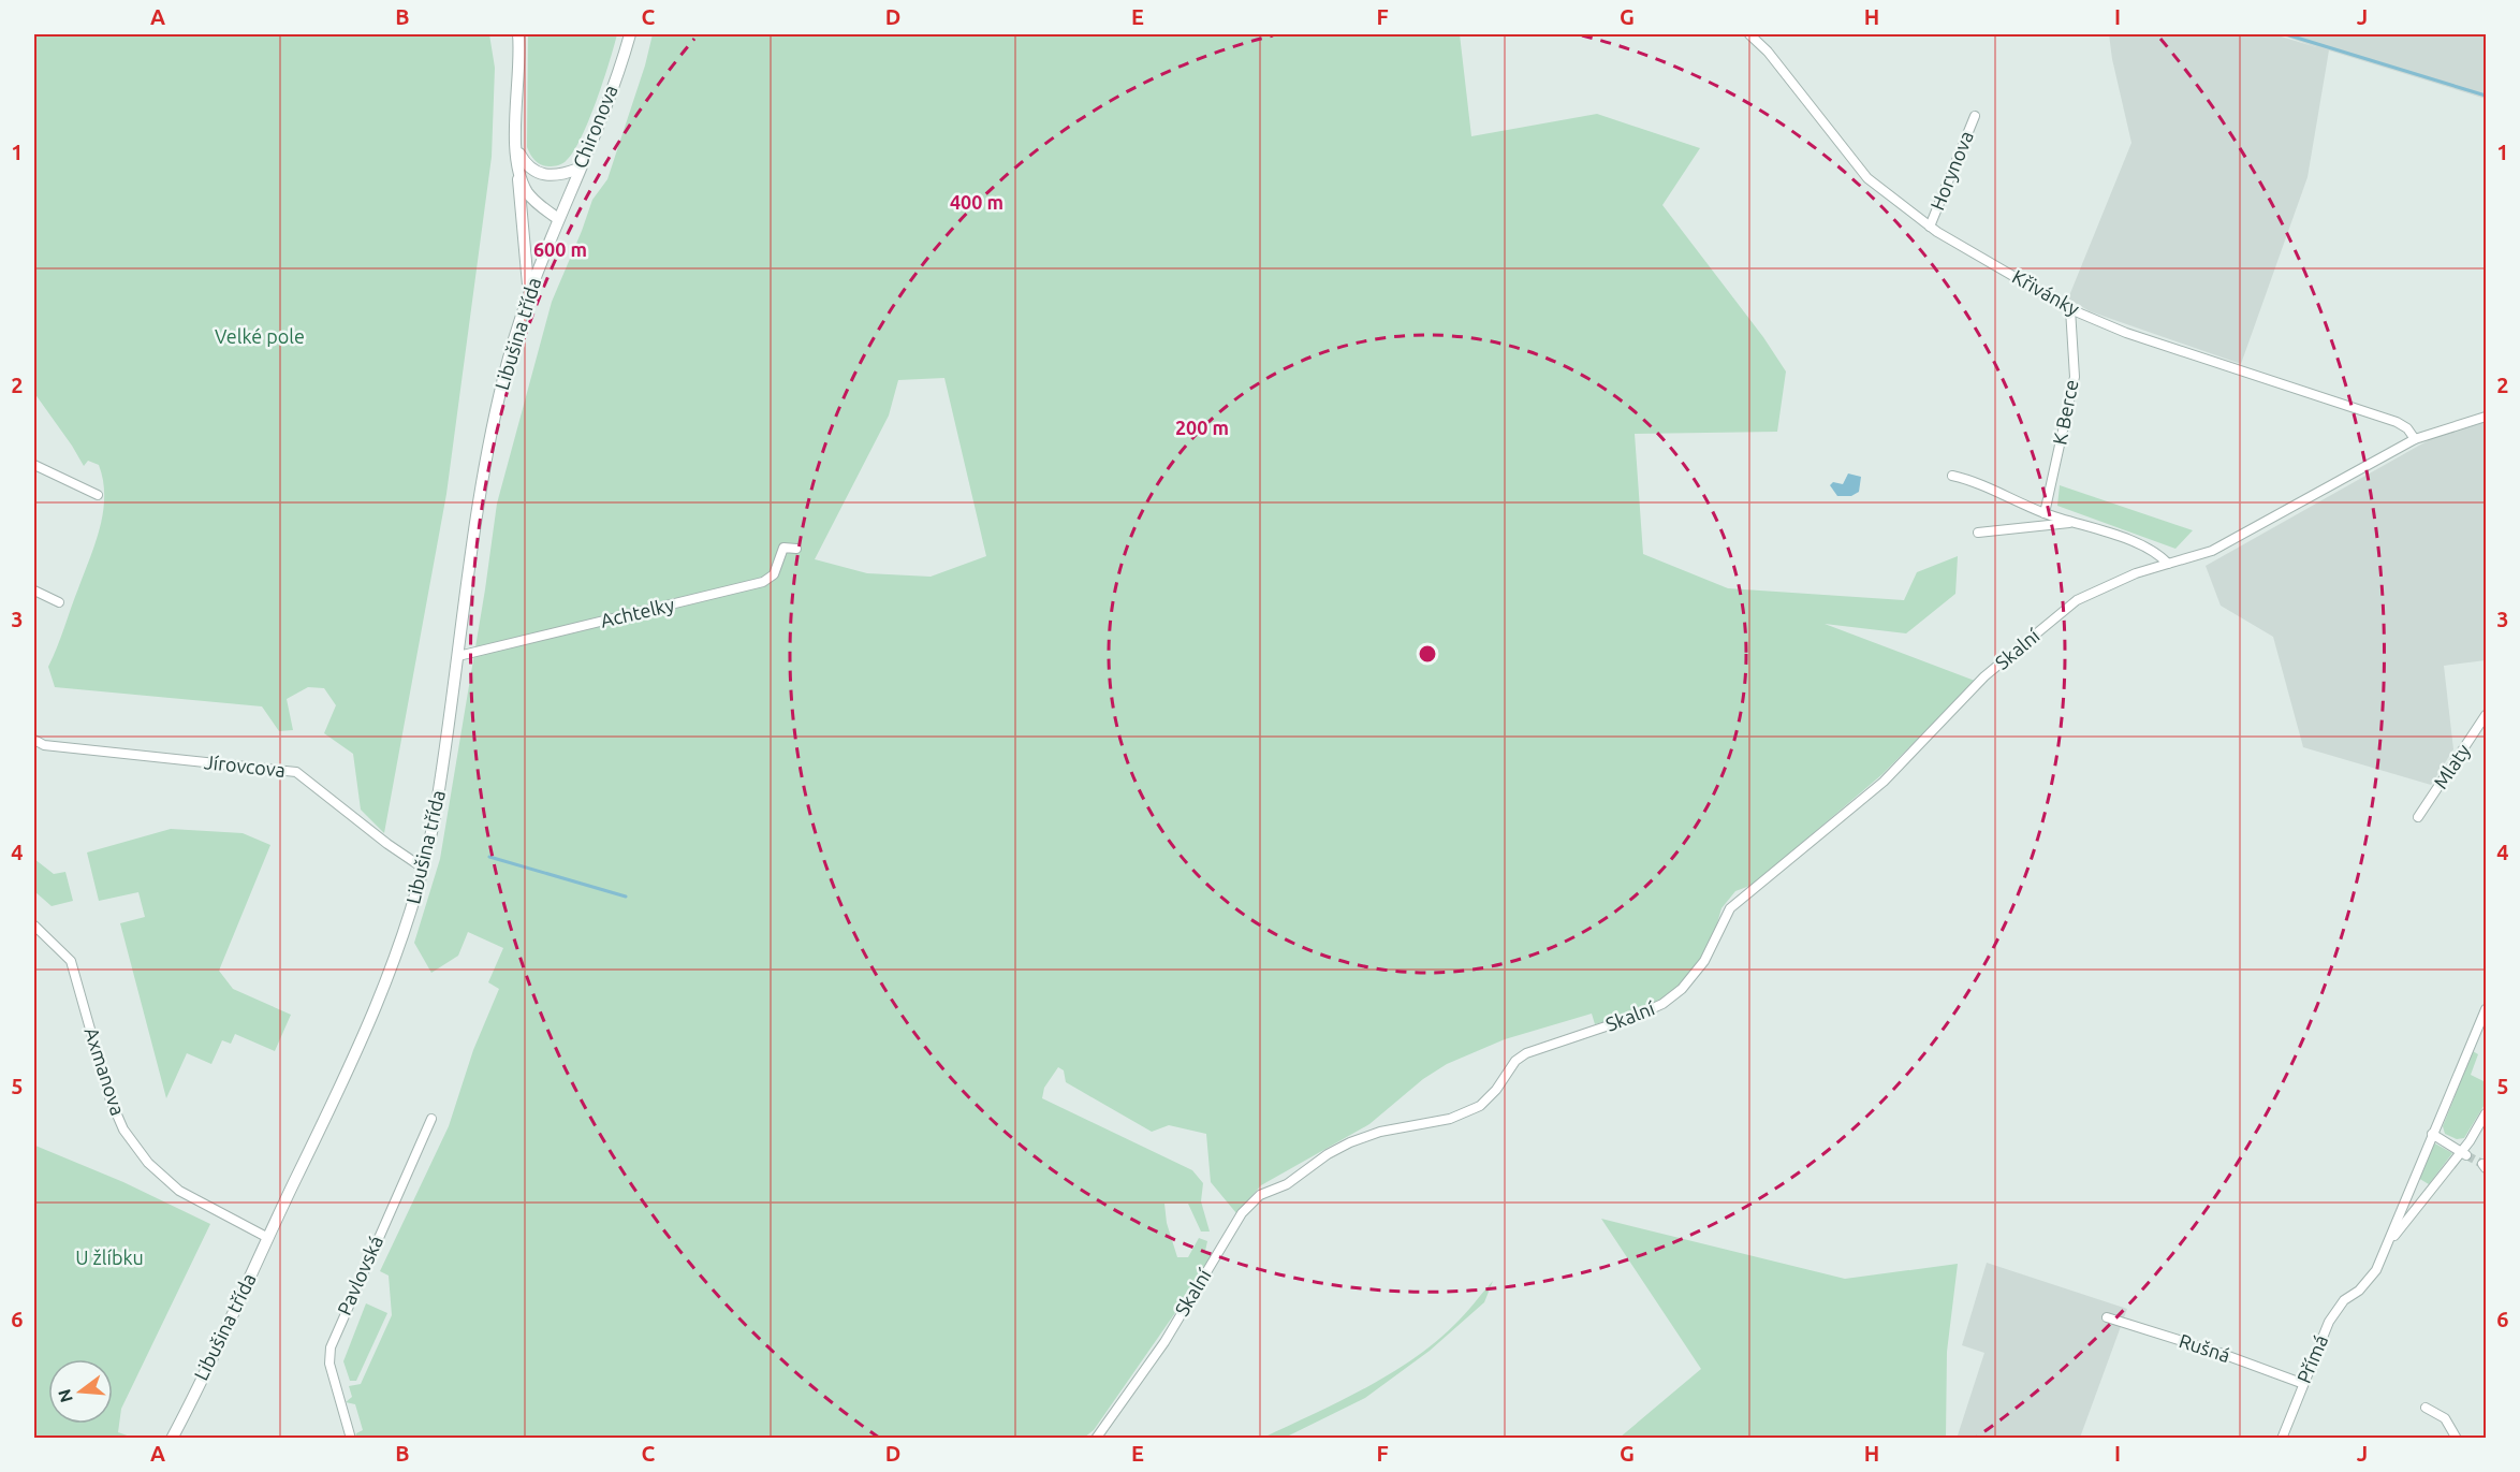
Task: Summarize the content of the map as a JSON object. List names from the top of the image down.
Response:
{
  "streets": {
    "street": [
      "Chironova",
      "Horynova",
      "Křivánky",
      "Libušina třída",
      "K Berce",
      "Achtelky",
      "Skalní",
      "Jírovcova",
      "Mlaty",
      "Axmanova",
      "Pavlovská",
      "Rušná",
      "Přímá"
    ]
  },
  "crossings": [
    ["Chironova", "Libušina třída"],
    ["Horynova", "Křivánky"],
    ["Křivánky", "K Berce"],
    ["Křivánky", "Skalní"],
    ["Libušina třída", "Achtelky"],
    ["Libušina třída", "Jírovcova"],
    ["Libušina třída", "Axmanova"],
    ["Rušná", "Přímá"]
  ],
  "parks": ["Velké pole", "U žlíbku"],
  "north": "left",
  "grid": {
    "columns": [
      "A",
      "B",
      "C",
      "D",
      "E",
      "F",
      "G",
      "H",
      "I",
      "J"
    ],
    "rows": [
      "1",
      "2",
      "3",
      "4",
      "5",
      "6"
    ]
  },
  "rings": ["400 m", "600 m", "200 m"]
}
